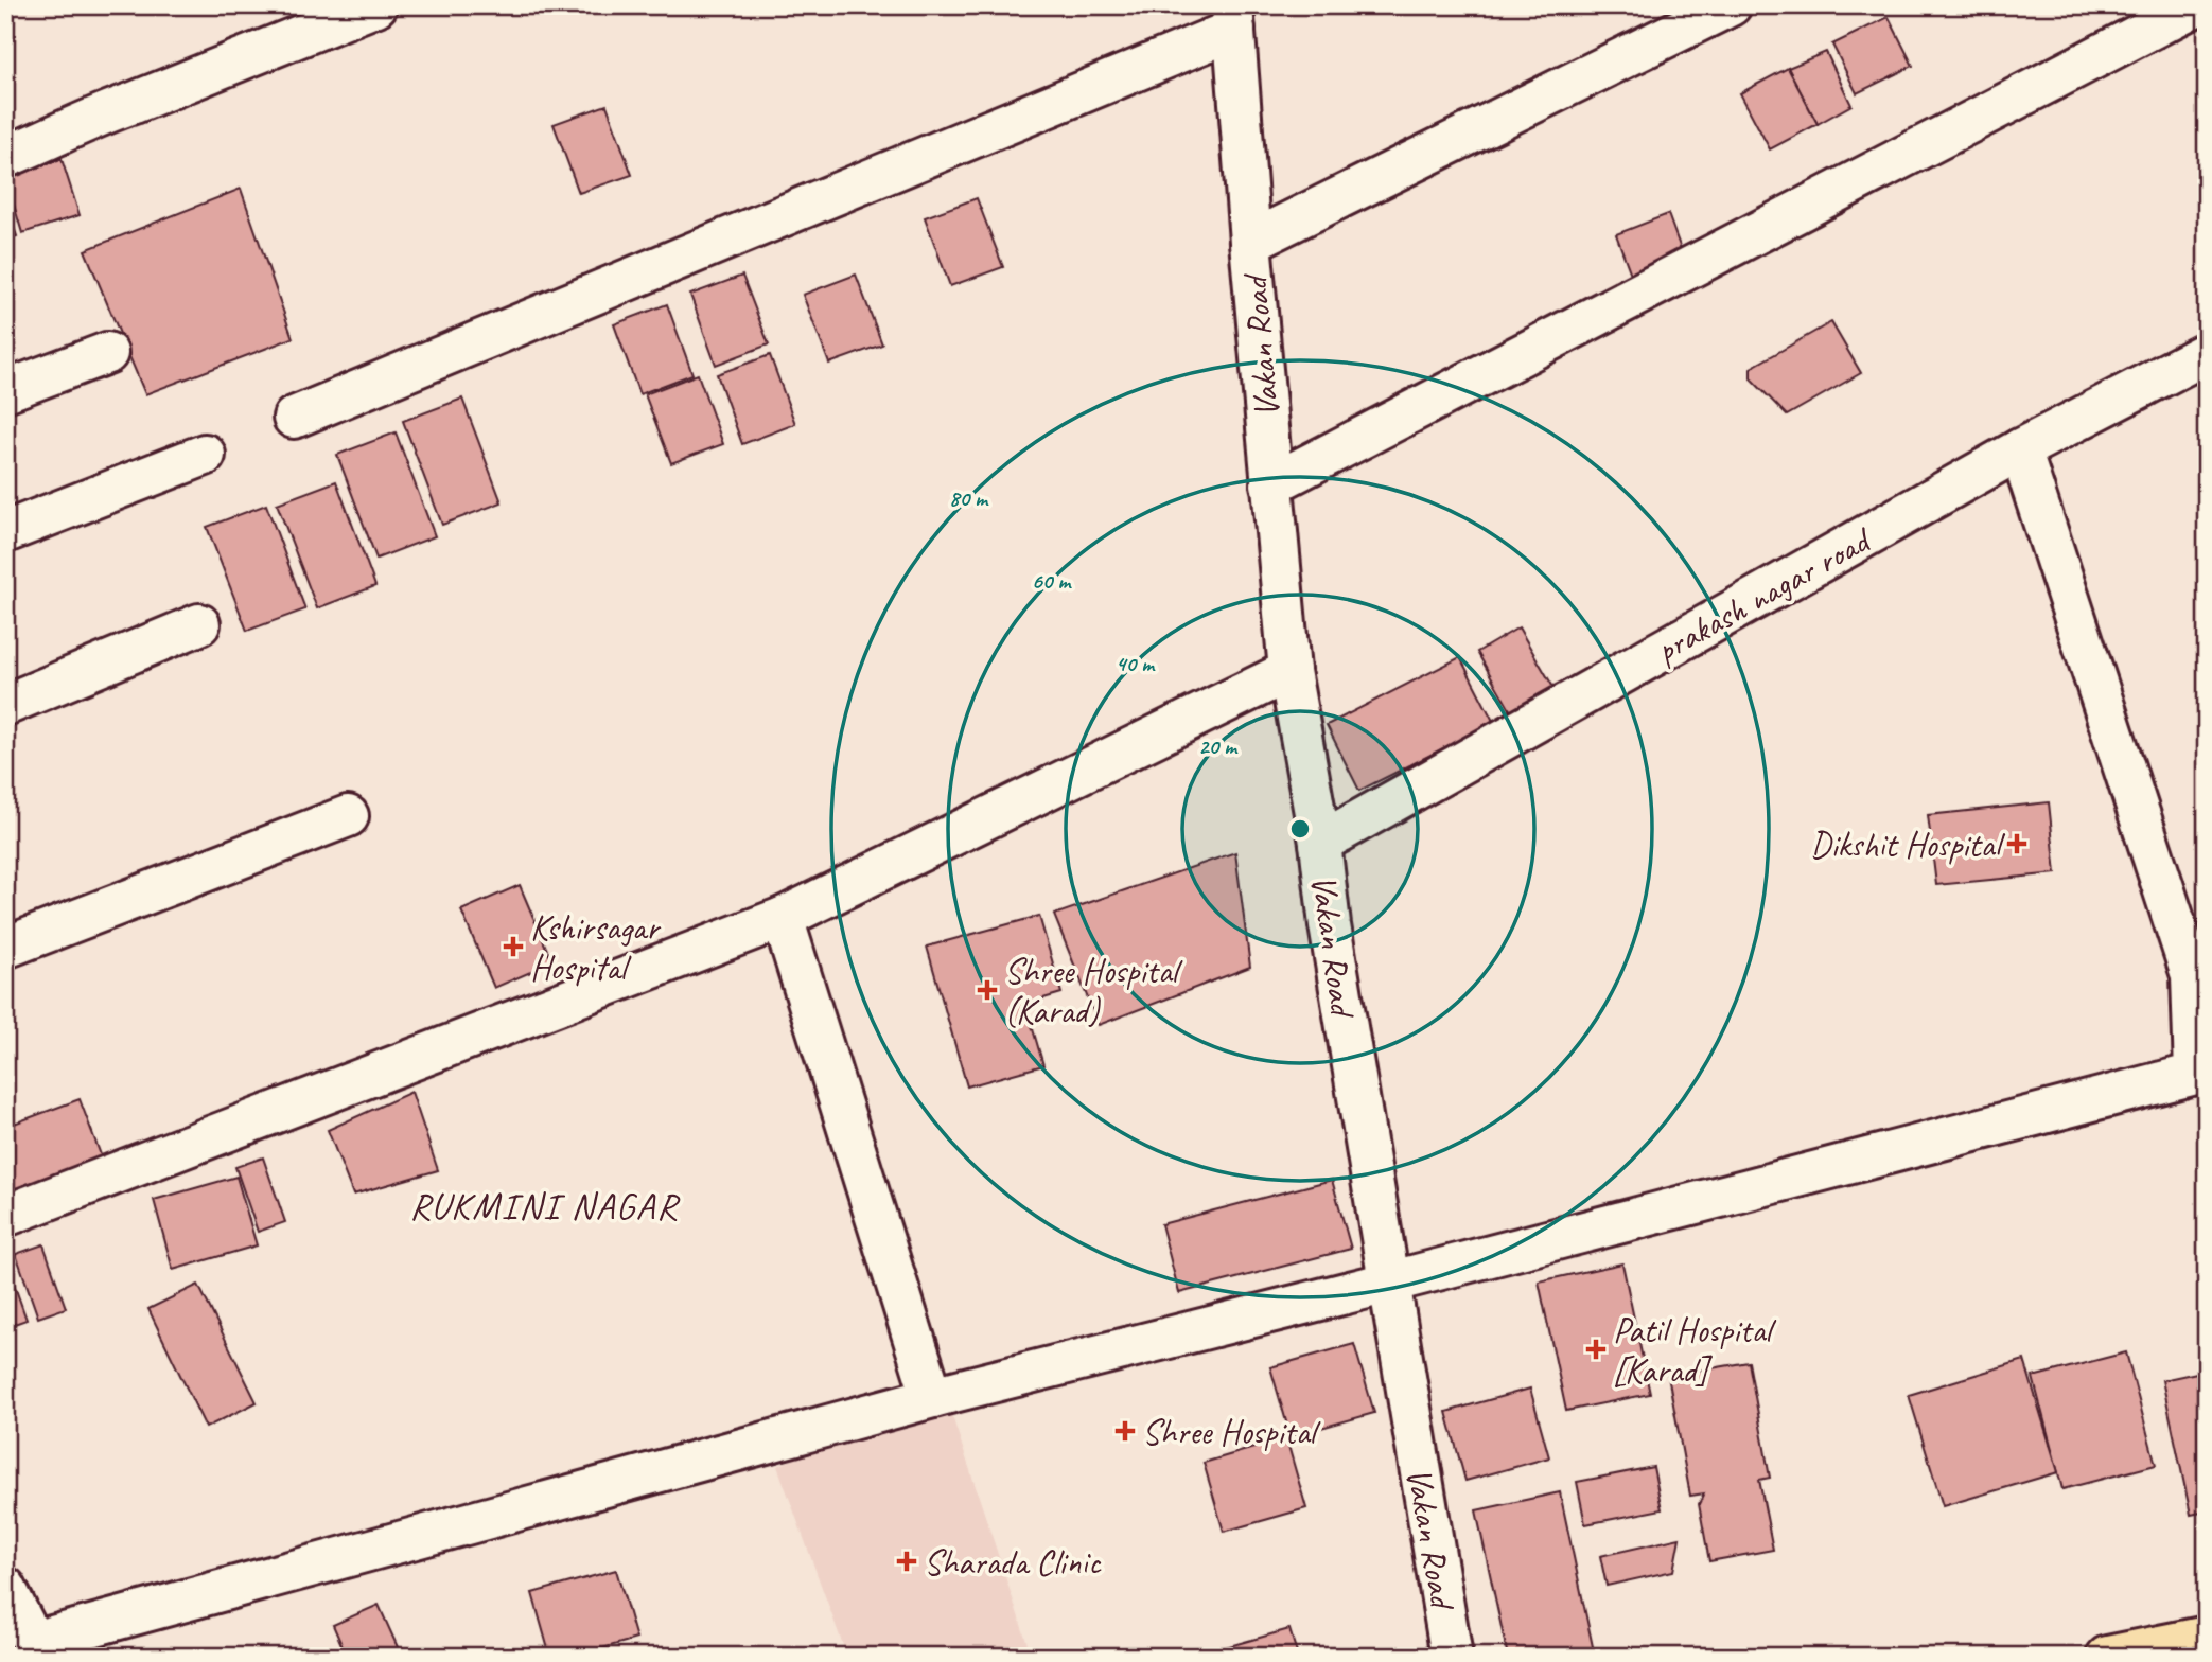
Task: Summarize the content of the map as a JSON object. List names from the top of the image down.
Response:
{
  "streets": {
    "street": ["Vakan Road", "prakash nagar road"]
  },
  "crossings": [
    ["Vakan Road", "prakash nagar road"]
  ],
  "districts": ["RUKMINI NAGAR"],
  "places": {
    "health": [
      "Dikshit Hospital",
      "Kshirsagar Hospital",
      "Shree Hospital (Karad)",
      "Patil Hospital [Karad]",
      "Shree Hospital",
      "Sharada Clinic"
    ]
  },
  "rings": [
    "80 m",
    "60 m",
    "40 m",
    "20 m"
  ]
}
